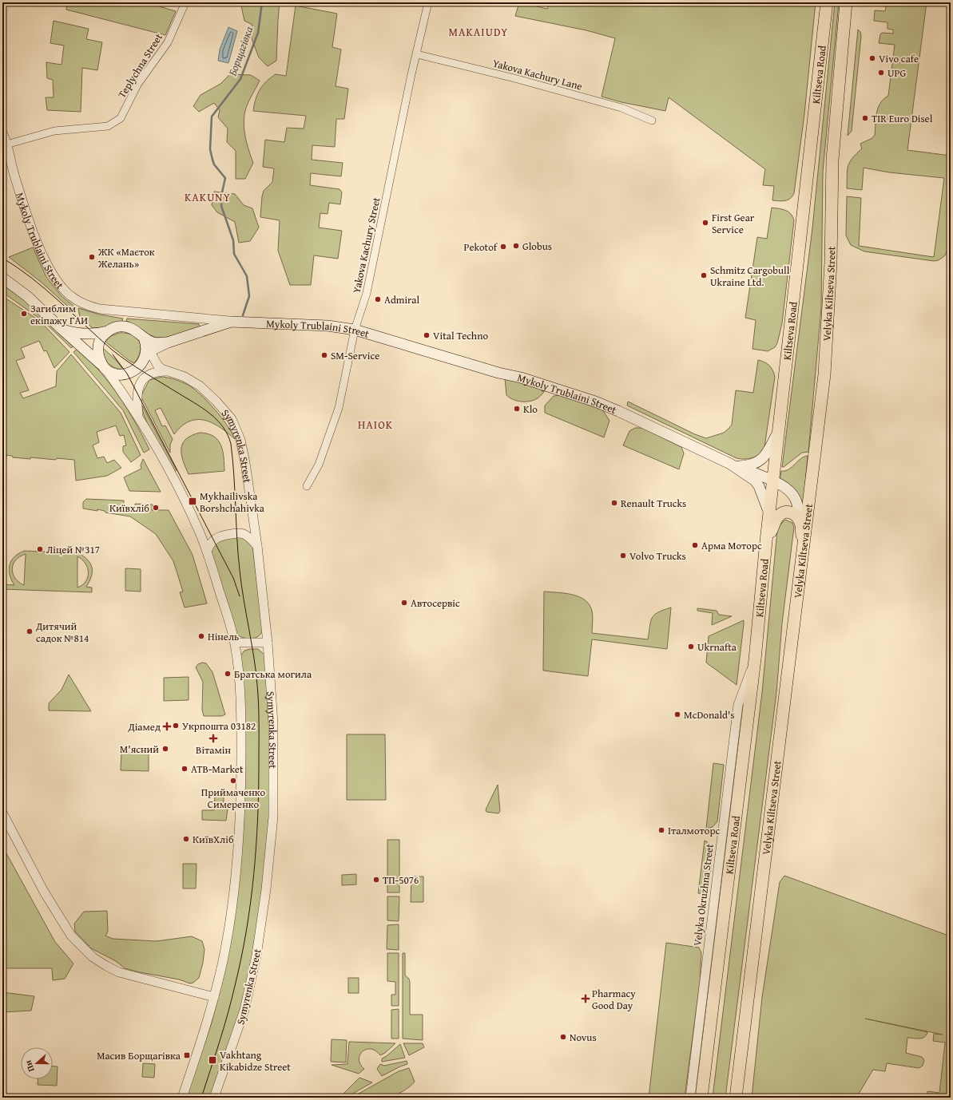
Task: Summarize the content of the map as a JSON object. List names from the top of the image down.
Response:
{
  "streets": {
    "highway": ["Kiltseva Road", "Velyka Kiltseva Street"],
    "main road": ["Mykoly Trublaini Street"],
    "street": [
      "Teplychna Street",
      "Yakova Kachury Lane",
      "Yakova Kachury Street",
      "Symyrenka Street",
      "Velyka Okruzhna Street"
    ]
  },
  "crossings": [
    ["Teplychna Street", "Mykoly Trublaini Street"],
    ["Yakova Kachury Lane", "Yakova Kachury Street"],
    ["Kiltseva Road", "Mykoly Trublaini Street"],
    ["Kiltseva Road", "Velyka Okruzhna Street"],
    ["Mykoly Trublaini Street", "Yakova Kachury Street"]
  ],
  "districts": ["MAKAIUDY", "KAKUNY", "HAIOK"],
  "water": ["Борщагівка"],
  "places": {
    "other": [
      "Vivo cafe",
      "UPG",
      "TIR Euro Disel",
      "First Gear Service",
      "Globus",
      "Pekotof",
      "ЖК «Маєток Желань»",
      "Schmitz Cargobull Ukraine Ltd.",
      "Admiral",
      "Загиблим екіпажу ГАИ",
      "Vital Techno",
      "SM-Service",
      "Klo",
      "Renault Trucks",
      "Київхліб",
      "Арма Моторс",
      "Ліцей №317",
      "Volvo Trucks",
      "Автосервіс",
      "Дитячий садок №814",
      "Нінель",
      "Ukrnafta",
      "Братська могила",
      "McDonald's",
      "Укрпошта 03182",
      "М'ясний",
      "ATB-Market",
      "Приймаченко Симеренко",
      "Італмоторс",
      "КиївХліб",
      "ТП-5076",
      "Novus"
    ],
    "transit": ["Mykhailivska Borshchahivka", "Масив Борщагівка", "Vakhtang Kikabidze Street"],
    "health": ["Діамед", "Вітамін", "Pharmacy Good Day"]
  },
  "north": "left"
}
